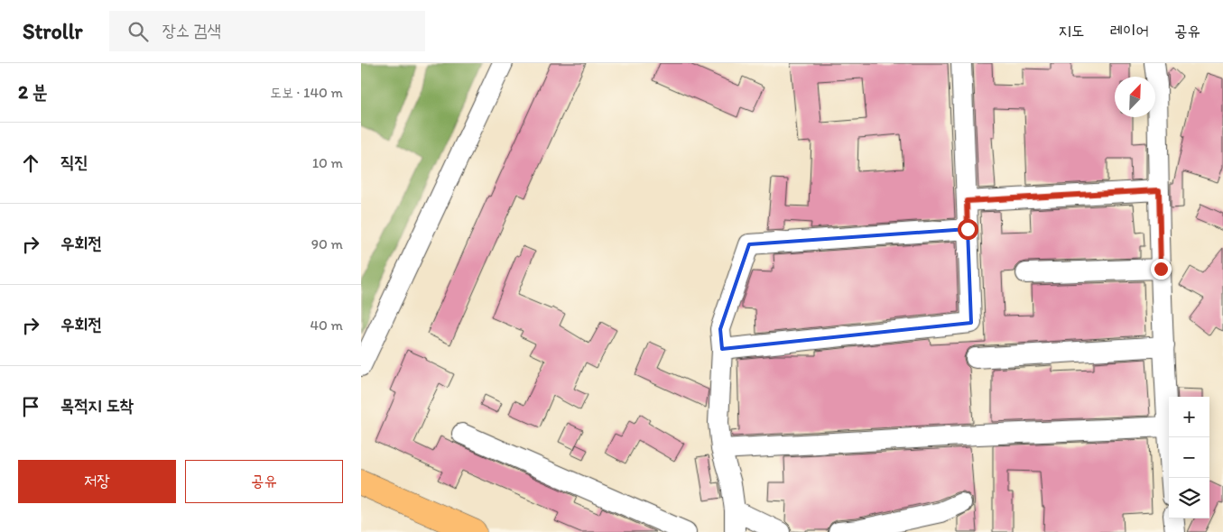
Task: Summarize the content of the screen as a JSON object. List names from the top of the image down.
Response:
{
  "north": "top right",
  "page": {
    "header": "Strollr",
    "search": "장소 검색",
    "nav": ["지도", "레이어", "공유"],
    "heading": ["2 분", "도보 · 140 m"],
    "list": [
      ["직진", "10 m"],
      ["우회전", "90 m"],
      ["우회전", "40 m"],
      "목적지 도착"
    ],
    "map_buttons": ["+", "−"],
    "buttons": ["저장", "공유"]
  }
}
